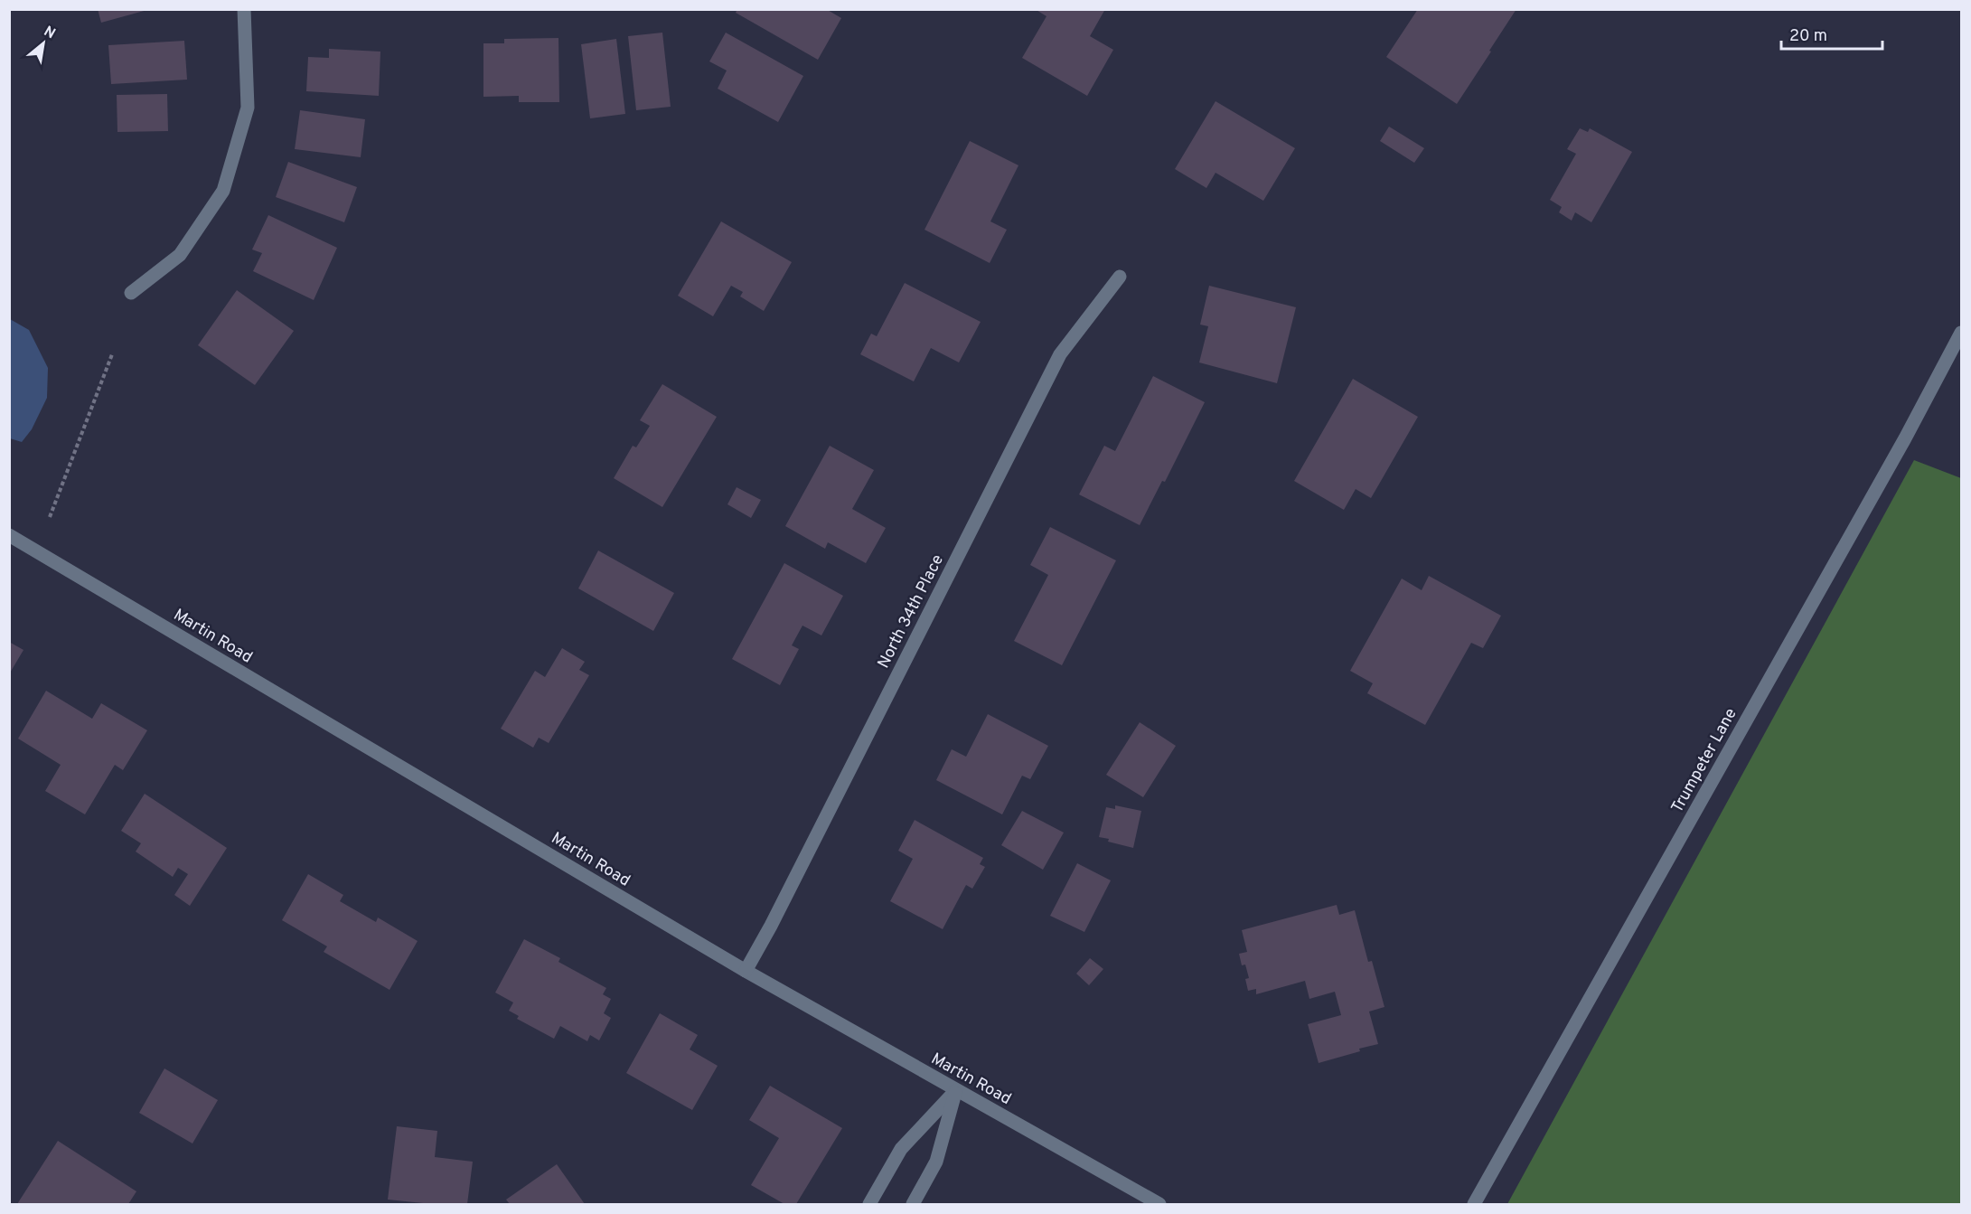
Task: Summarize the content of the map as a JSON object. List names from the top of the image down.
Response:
{
  "streets": {
    "street": ["North 34th Place", "Martin Road", "Trumpeter Lane"]
  },
  "crossings": [
    ["North 34th Place", "Martin Road"]
  ],
  "scale_bar": "20 m",
  "north": "top right"
}
